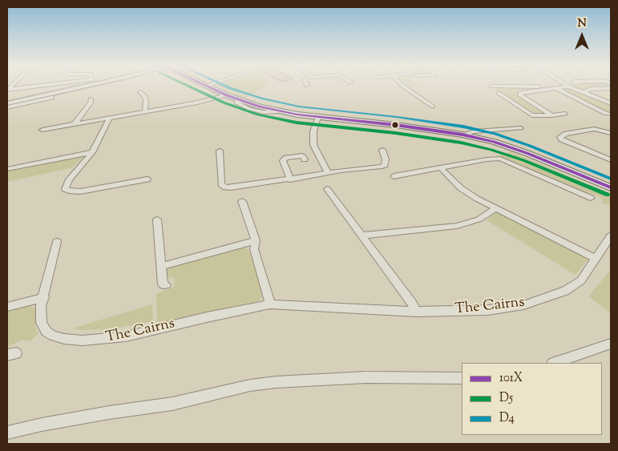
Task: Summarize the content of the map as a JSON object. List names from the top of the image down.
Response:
{
  "streets": {
    "street": ["The Cairns"]
  },
  "lines": ["transit line 101X", "transit line D5", "transit line D4"],
  "legend": ["101X", "D5", "D4"],
  "north": "top"
}
